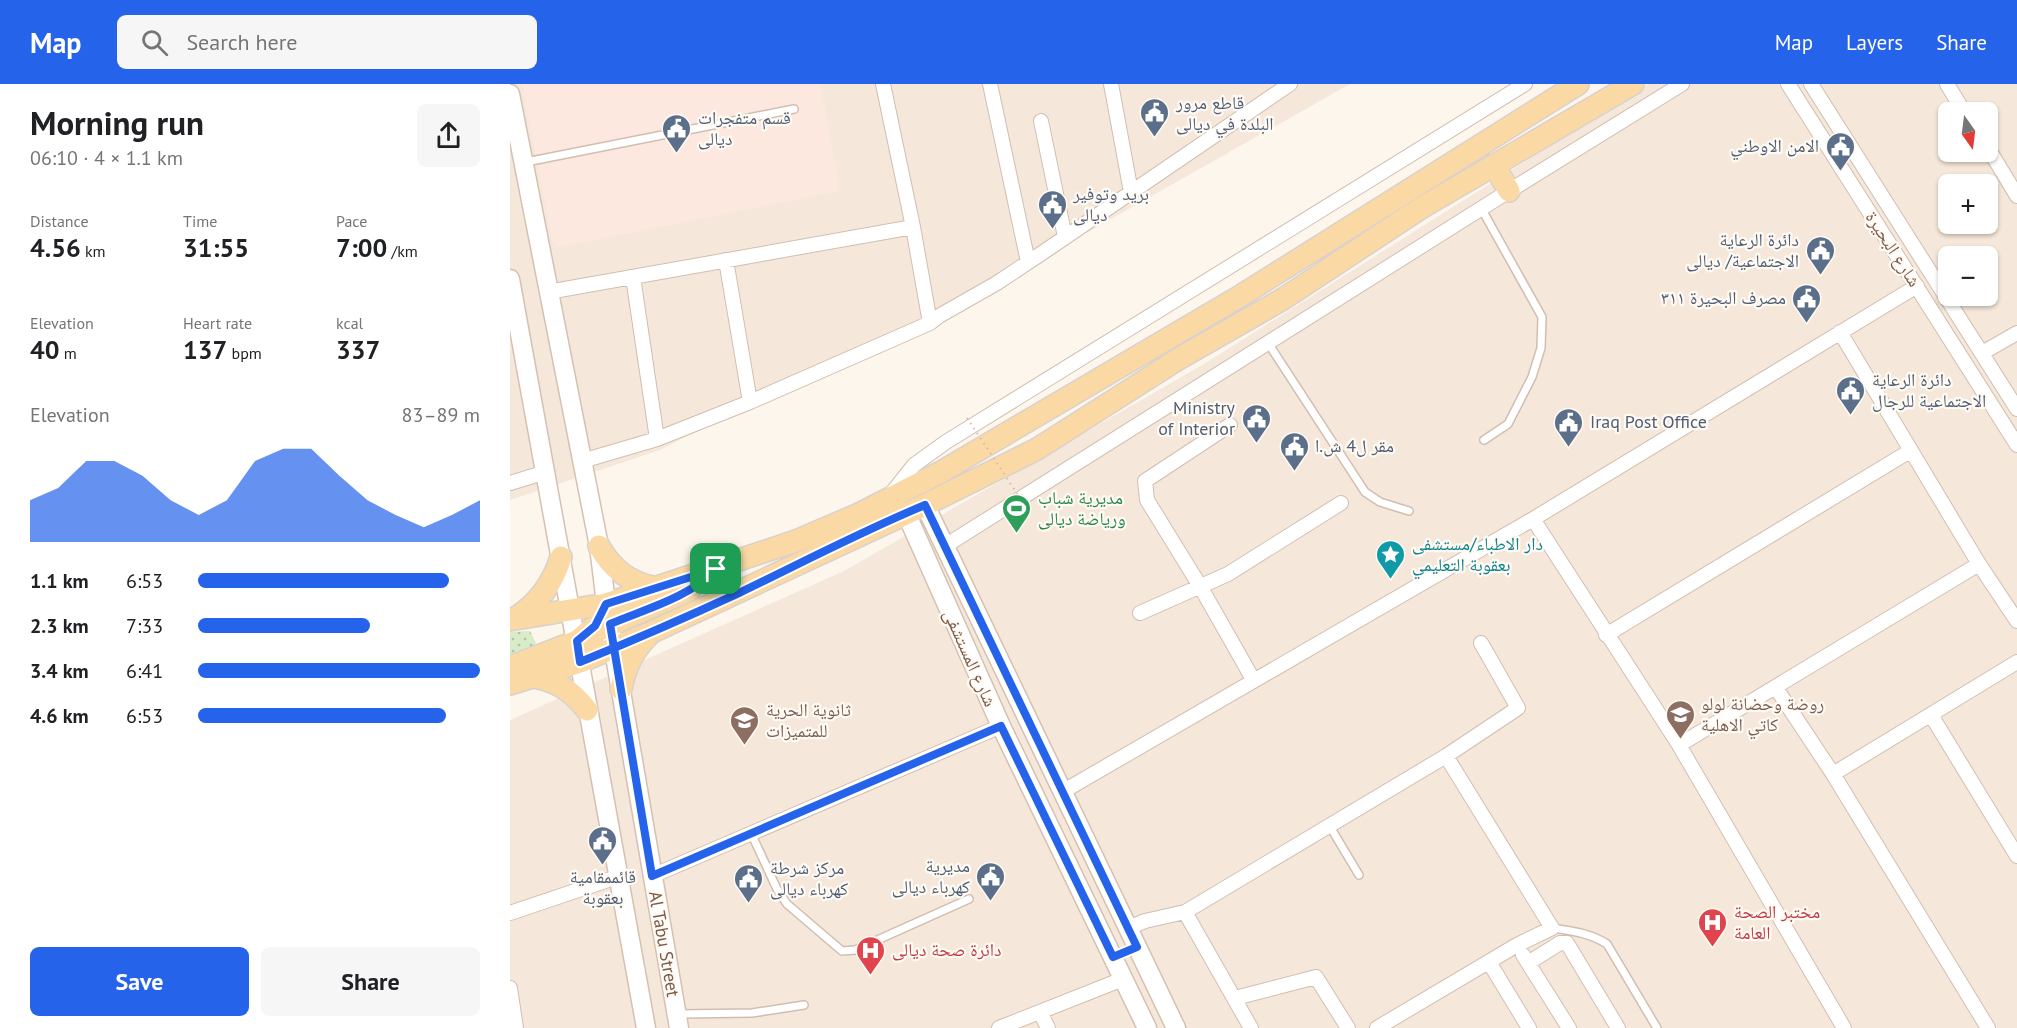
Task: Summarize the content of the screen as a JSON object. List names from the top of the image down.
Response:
{
  "streets": {
    "street": ["شارع البحيرة", "شارع المستشفى", "Al Tabu Street"]
  },
  "places": {
    "public building": [
      "قاطع مرور البلدة في ديالى",
      "قسم متفجرات ديالى",
      "الامن الاوطني",
      "بريد وتوفير ديالى",
      "دائرة الرعاية الاجتماعية/ ديالى",
      "مصرف البحيرة ٣١١",
      "دائرة الرعاية الاجتماعية للرجال",
      "Ministry of Interior",
      "Iraq Post Office",
      "مقر ل4 ش.ا",
      "قائممقامية بعقوبة",
      "مديرية كهرباء ديالى",
      "مركز شرطة كهرباء ديالى"
    ],
    "sports": ["مديرية شباب ورياضة ديالى"],
    "place": ["دار الاطباء/مستشفى بعقوبة التعليمي"],
    "school or university": ["روضة وحضانة لولو كاتي الاهلية", "ثانوية الحرية للمتميزات"],
    "hospital": ["مختبر الصحة العامة", "دائرة صحة ديالى"]
  },
  "north": "bottom",
  "page": {
    "header": "Map",
    "search": "Search here",
    "nav": ["Map", "Layers", "Share"],
    "heading": ["Morning run", "06:10 · 4 × 1.1 km"],
    "map_buttons": ["+", "−"],
    "stats": [
      ["Distance", "4.56 km"],
      ["Time", "31:55"],
      ["Pace", "7:00 /km"],
      ["Elevation", "40 m"],
      ["Heart rate", "137 bpm"],
      ["kcal", "337"]
    ],
    "chart": ["Elevation", "83–89 m"],
    "list": [
      {
        "name": "1.1 km",
        "note": "6:53"
      },
      {
        "name": "2.3 km",
        "note": "7:33"
      },
      {
        "name": "3.4 km",
        "note": "6:41"
      },
      {
        "name": "4.6 km",
        "note": "6:53"
      }
    ],
    "buttons": ["Save", "Share"]
  }
}
